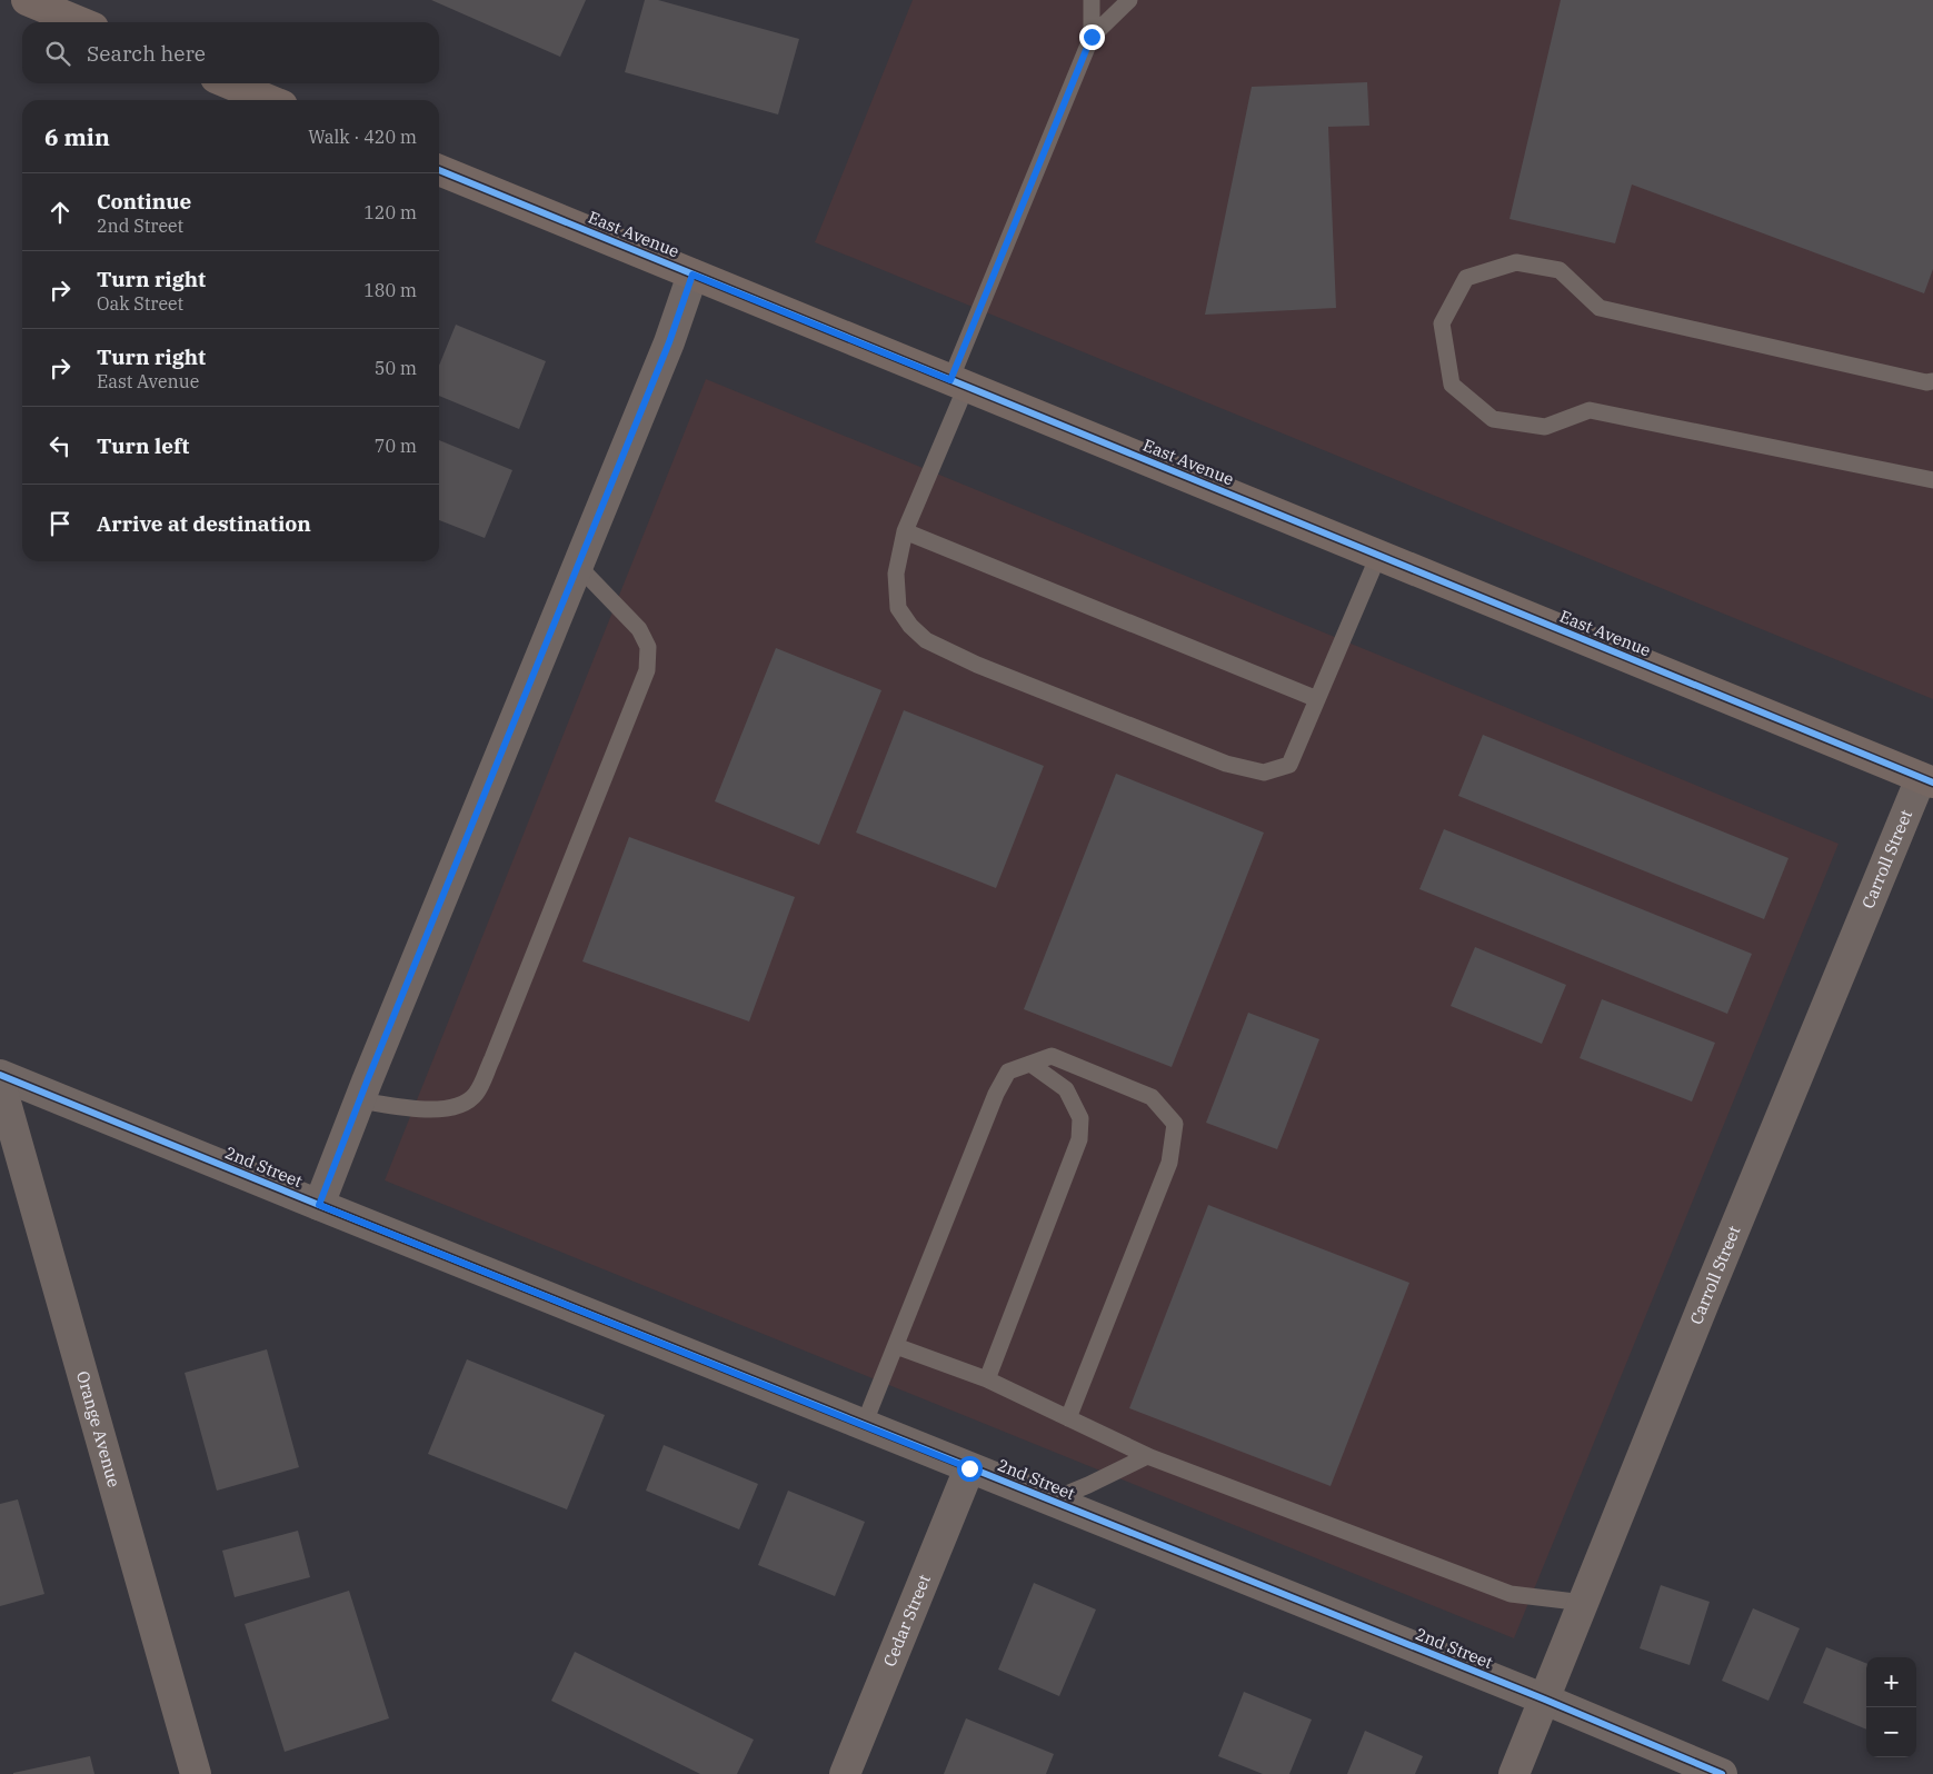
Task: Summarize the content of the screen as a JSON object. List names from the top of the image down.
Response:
{
  "streets": {
    "street": [
      "East Avenue",
      "Carroll Street",
      "2nd Street",
      "Orange Avenue",
      "Cedar Street"
    ]
  },
  "crossings": [
    ["East Avenue", "Carroll Street"],
    ["Carroll Street", "2nd Street"],
    ["2nd Street", "Cedar Street"]
  ],
  "page": {
    "search": "Search here",
    "heading": ["6 min", "Walk · 420 m"],
    "list": [
      ["Continue", "2nd Street", "120 m"],
      ["Turn right", "Oak Street", "180 m"],
      ["Turn right", "East Avenue", "50 m"],
      ["Turn left", "70 m"],
      "Arrive at destination"
    ],
    "map_buttons": ["+", "−"]
  }
}
